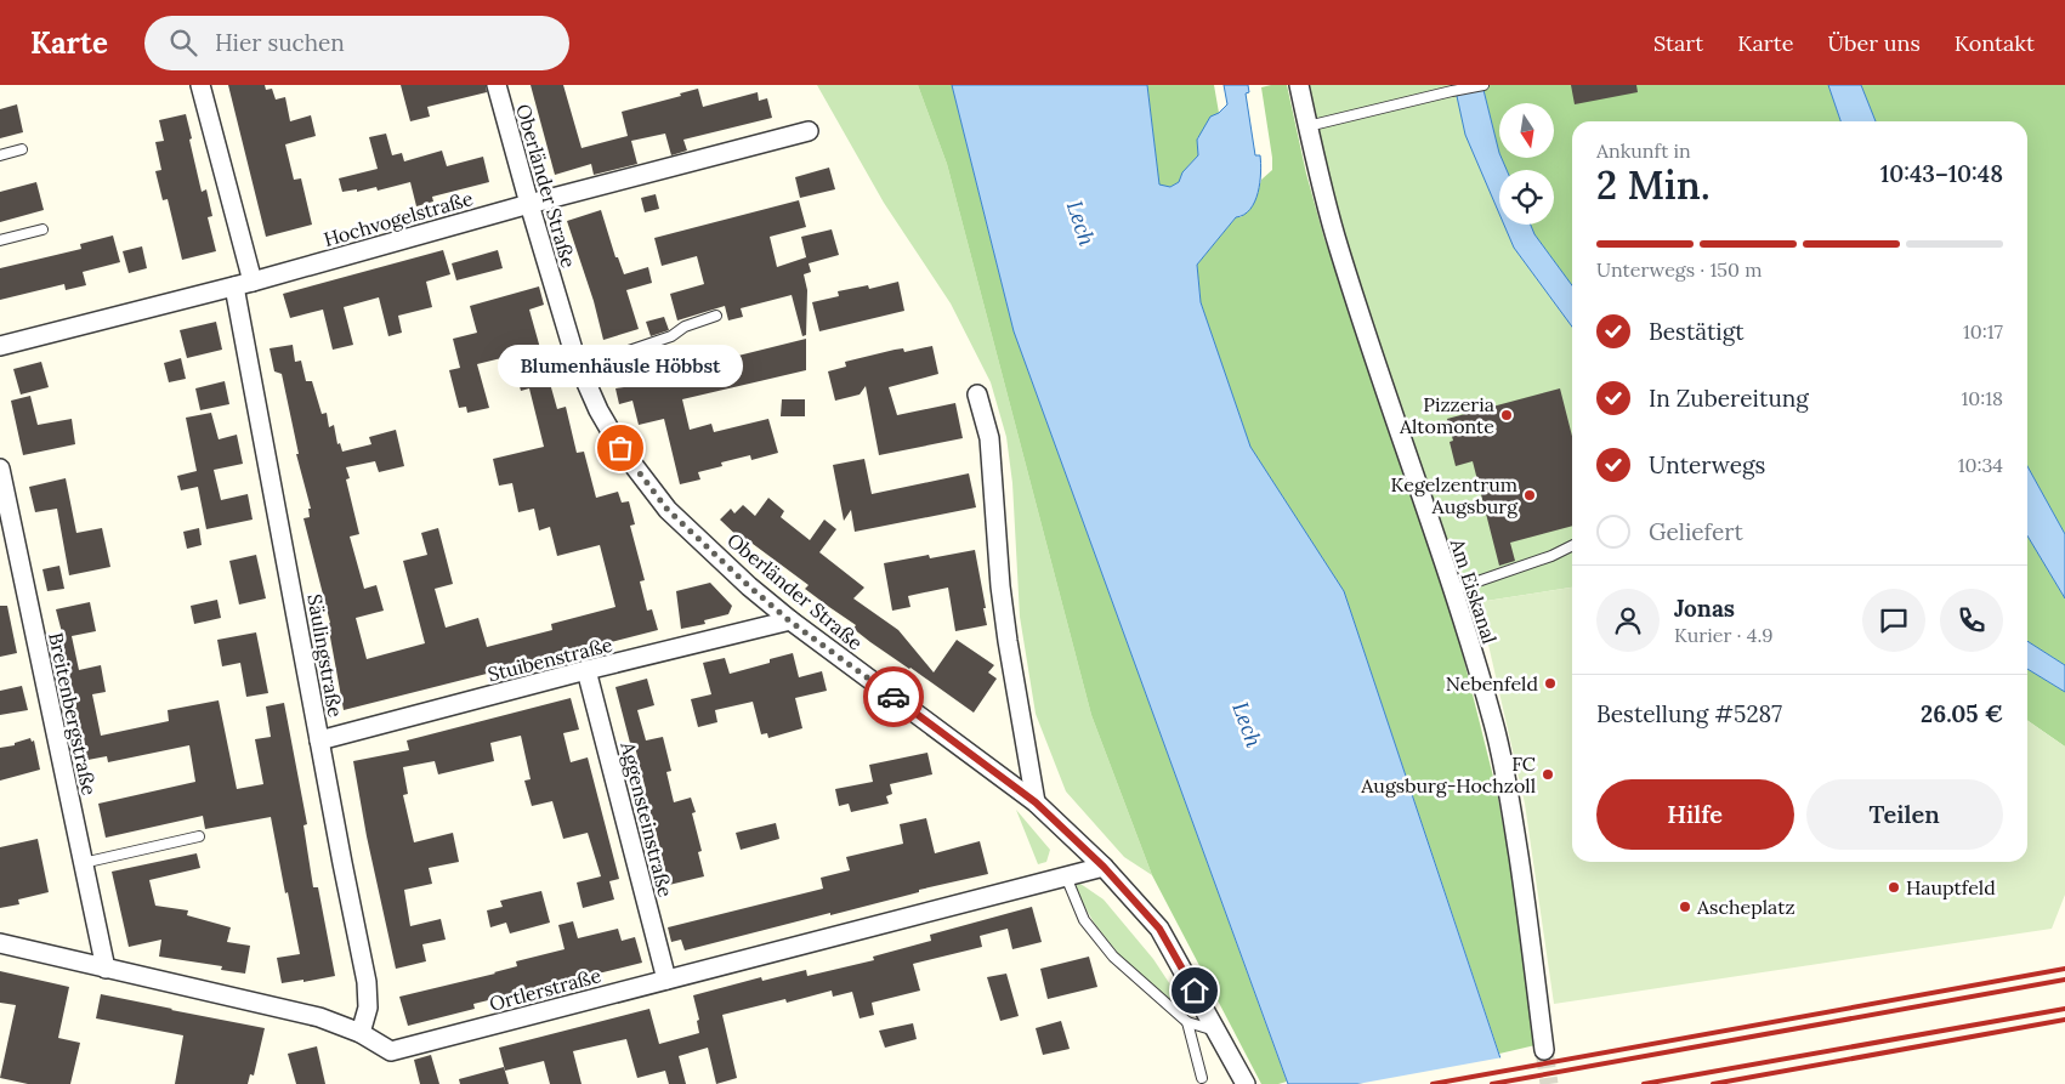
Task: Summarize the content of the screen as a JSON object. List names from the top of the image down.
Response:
{
  "streets": {
    "street": [
      "Oberländer Straße",
      "Hochvogelstraße",
      "Am Eiskanal",
      "Säulingstraße",
      "Stuibenstraße",
      "Breitenbergstraße",
      "Aggensteinstraße",
      "Ortlerstraße"
    ]
  },
  "crossings": [
    ["Oberländer Straße", "Hochvogelstraße"],
    ["Oberländer Straße", "Stuibenstraße"],
    ["Oberländer Straße", "Ortlerstraße"],
    ["Hochvogelstraße", "Säulingstraße"],
    ["Säulingstraße", "Stuibenstraße"],
    ["Säulingstraße", "Ortlerstraße"],
    ["Stuibenstraße", "Aggensteinstraße"],
    ["Breitenbergstraße", "Ortlerstraße"],
    ["Aggensteinstraße", "Ortlerstraße"]
  ],
  "water": ["Lech"],
  "places": [
    "Pizzeria Altomonte",
    "Blumenhäusle Höbbst",
    "Kegelzentrum Augsburg",
    "Nebenfeld",
    "FC Augsburg-Hochzoll",
    "Hauptfeld",
    "Ascheplatz"
  ],
  "north": "bottom",
  "page": {
    "header": "Karte",
    "search": "Hier suchen",
    "nav": [
      "Start",
      "Karte",
      "Über uns",
      "Kontakt"
    ],
    "heading": ["2 Min.", "Ankunft in", "10:43–10:48"],
    "panel": [
      "Jonas",
      "Kurier · 4.9",
      "Bestellung #5287",
      "26.05 €"
    ],
    "bar": "Unterwegs · 150 m",
    "list": [
      ["Bestätigt", "10:17"],
      ["In Zubereitung", "10:18"],
      ["Unterwegs", "10:34"],
      "Geliefert"
    ],
    "bubble": "Blumenhäusle Höbbst",
    "buttons": ["Hilfe", "Teilen"]
  }
}
